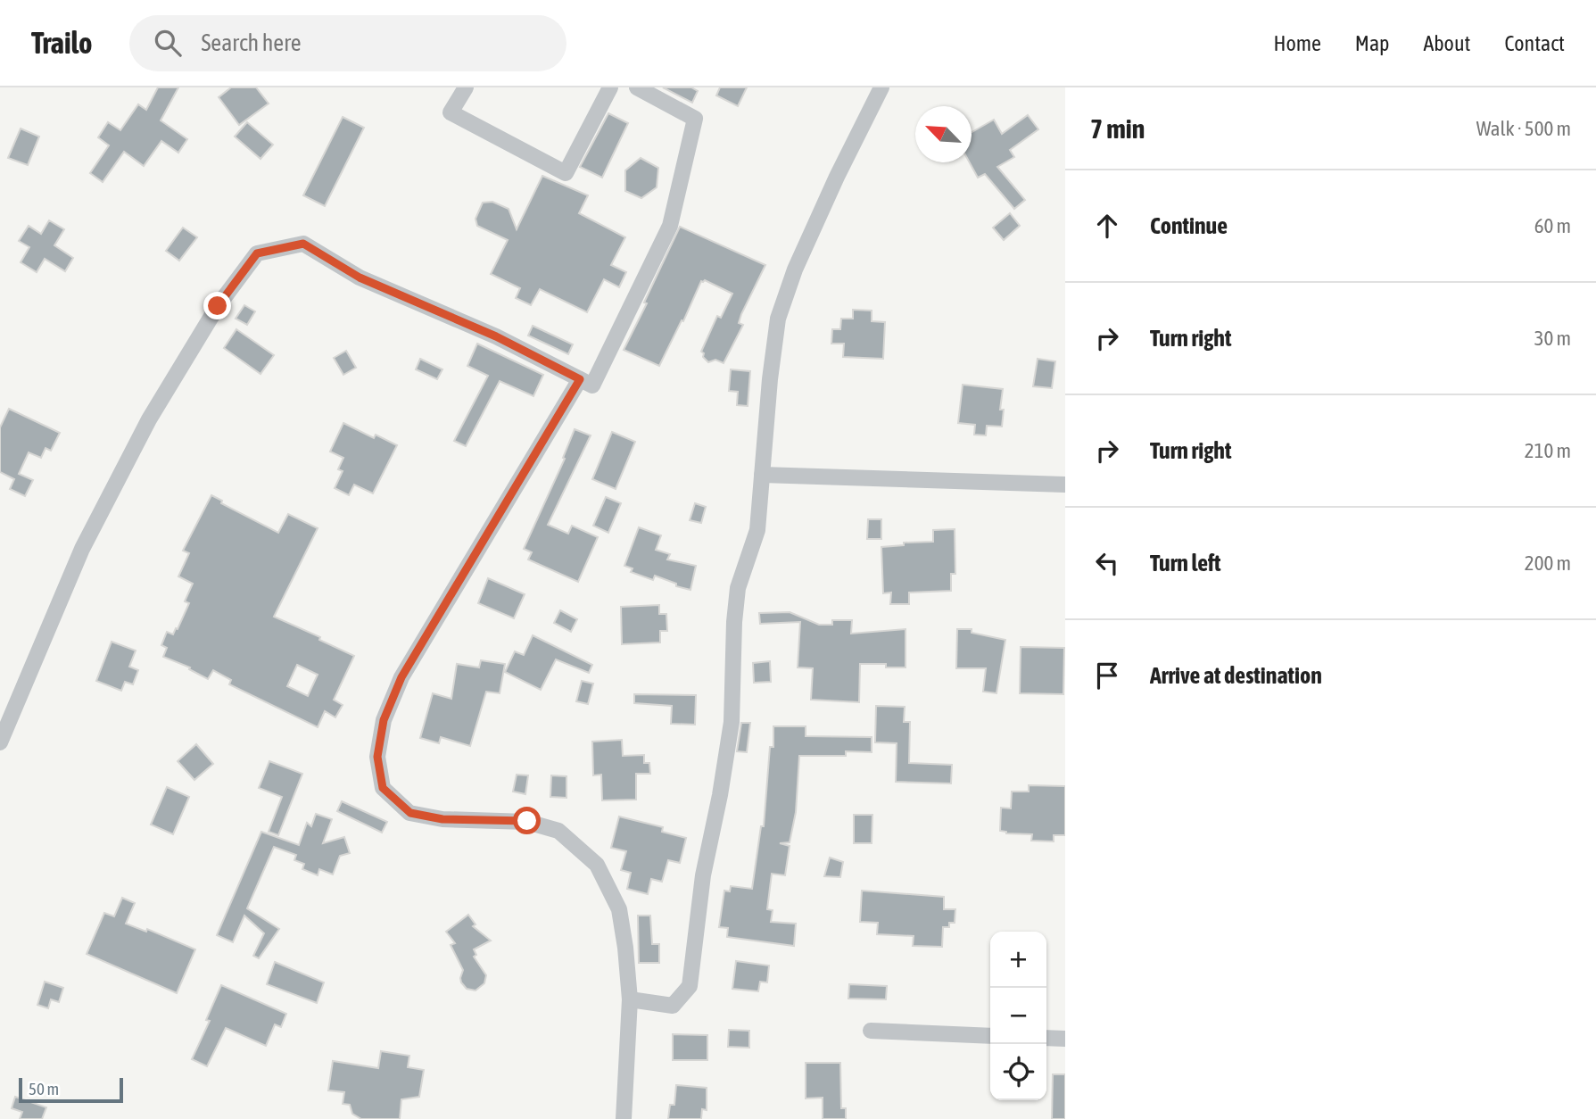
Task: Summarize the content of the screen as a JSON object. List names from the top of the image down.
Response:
{
  "scale_bar": "50 m",
  "north": "top left",
  "page": {
    "header": "Trailo",
    "search": "Search here",
    "nav": [
      "Home",
      "Map",
      "About",
      "Contact"
    ],
    "heading": ["7 min", "Walk · 500 m"],
    "list": [
      ["Continue", "60 m"],
      ["Turn right", "30 m"],
      ["Turn right", "210 m"],
      ["Turn left", "200 m"],
      "Arrive at destination"
    ],
    "map_buttons": ["+", "−"],
    "scale": "50 m"
  }
}
